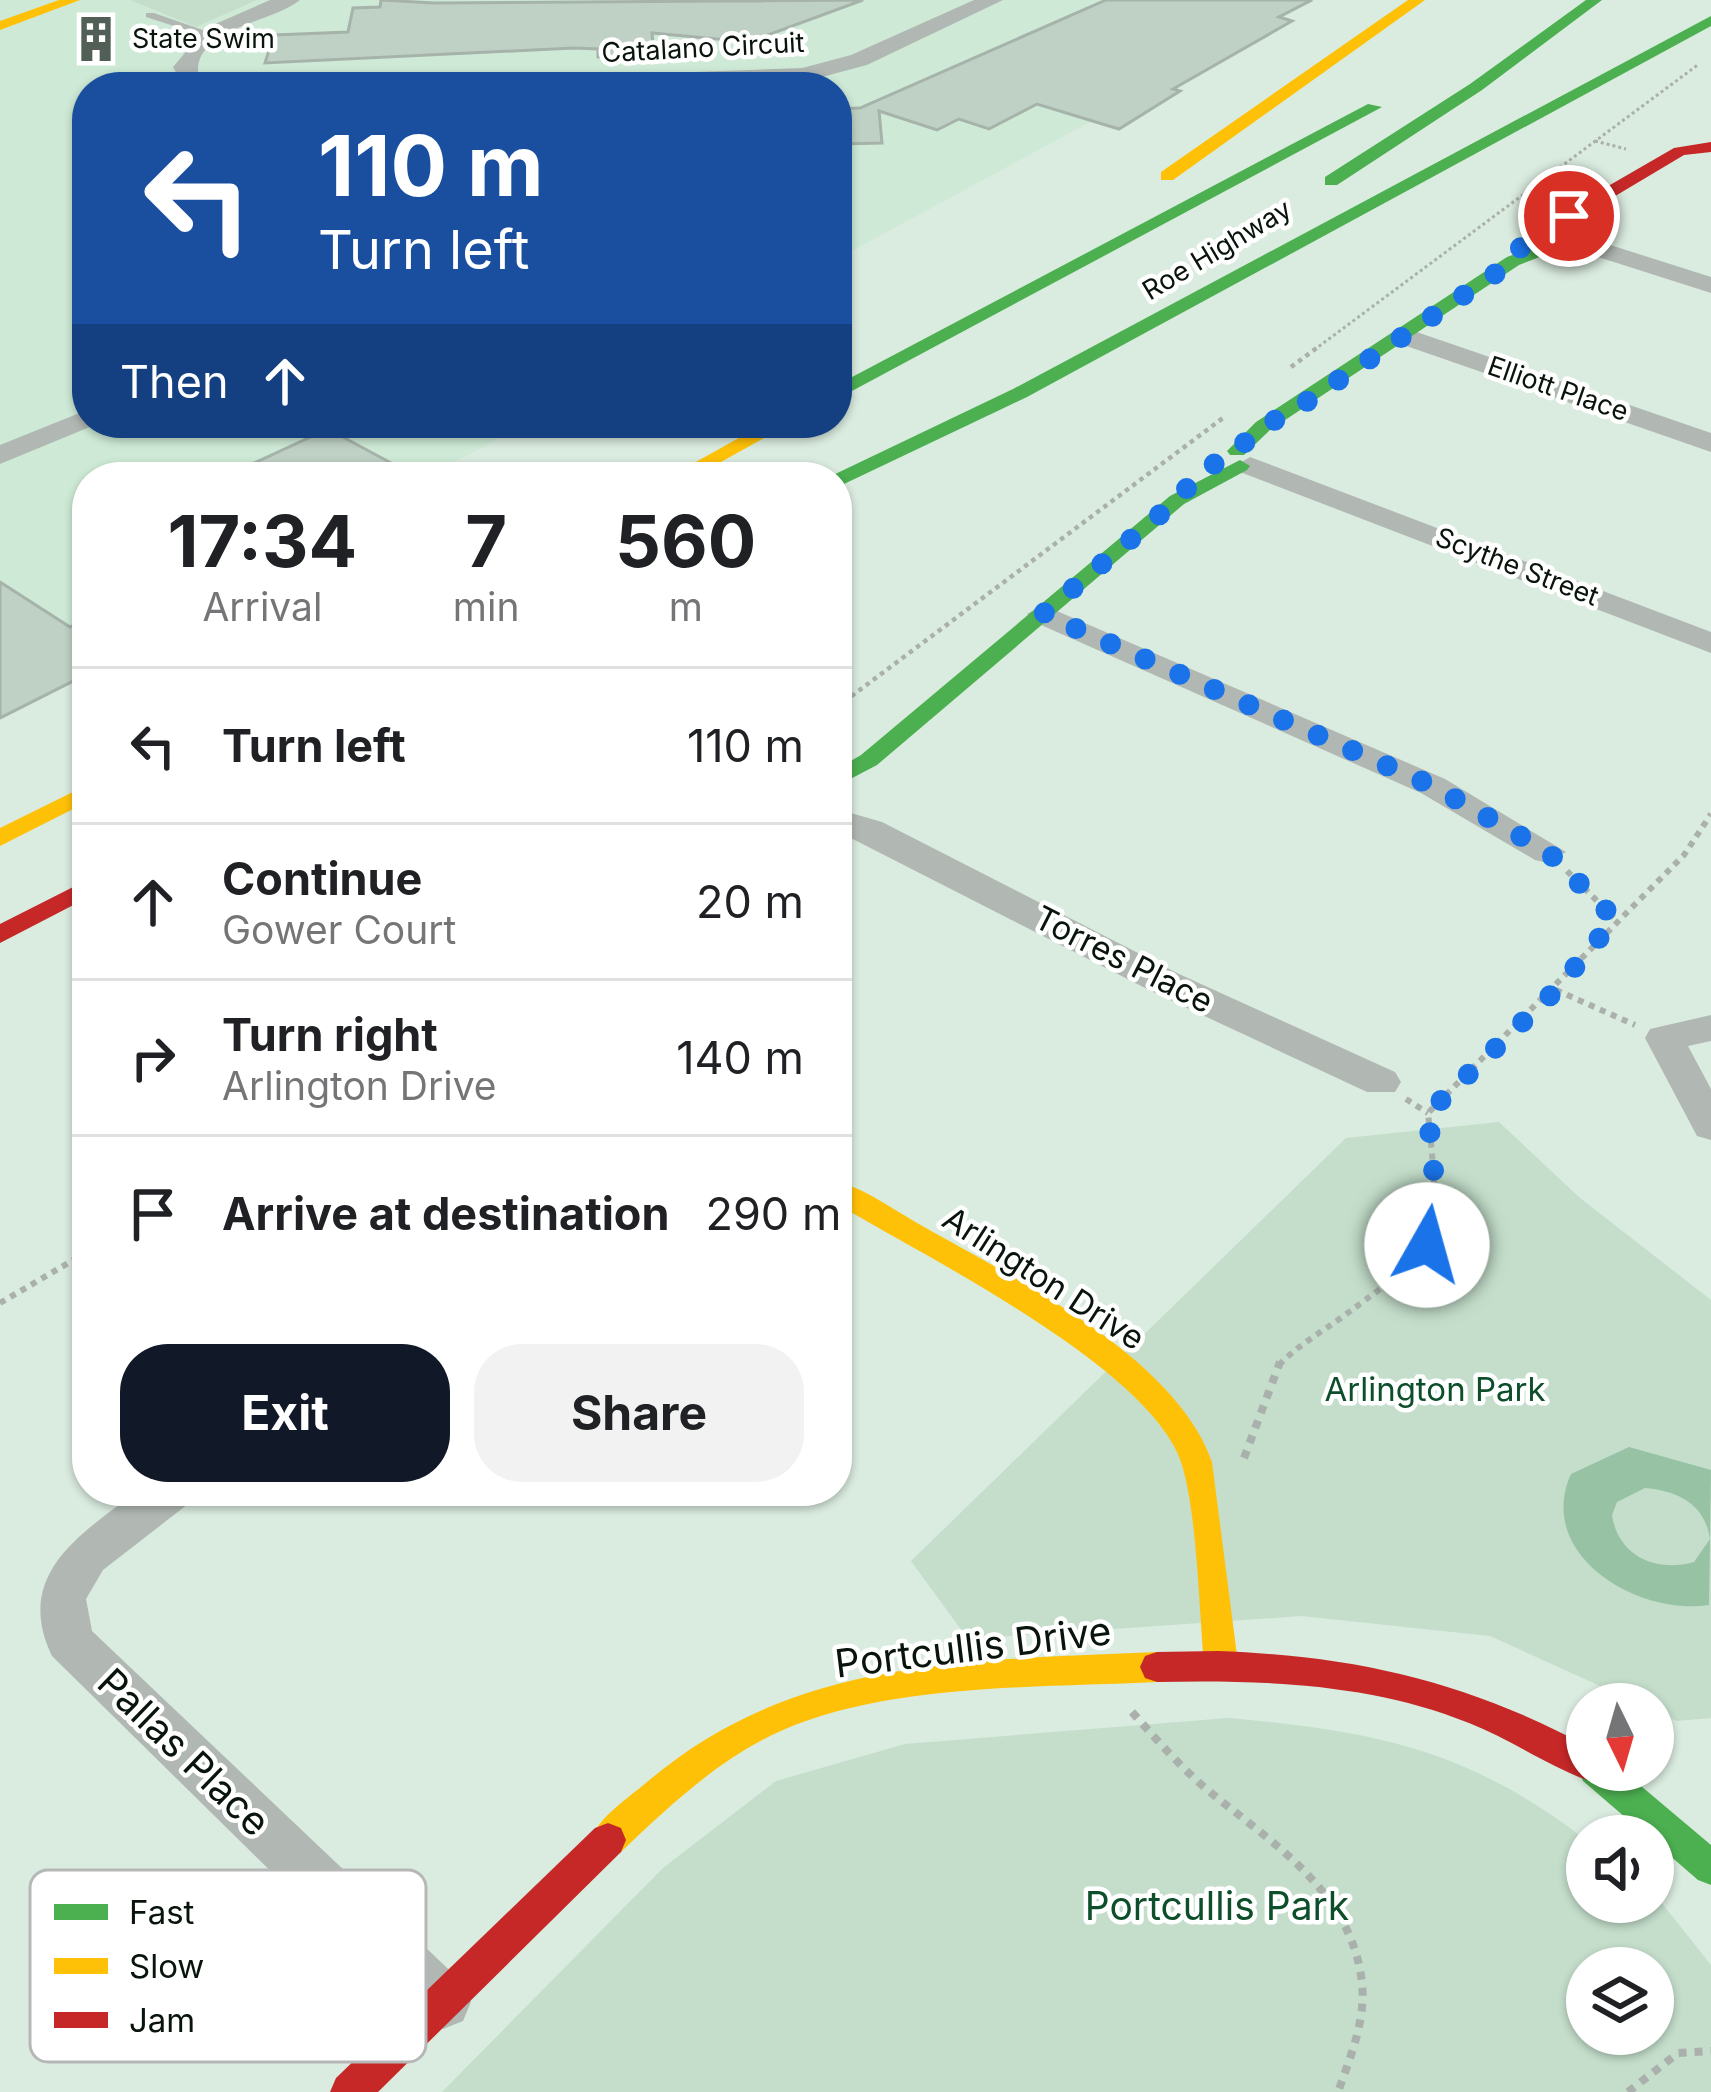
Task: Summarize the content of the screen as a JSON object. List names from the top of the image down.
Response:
{
  "streets": {
    "main road": ["Roe Highway", "Arlington Drive", "Portcullis Drive"],
    "street": [
      "Catalano Circuit",
      "Elliott Place",
      "Scythe Street",
      "Torres Place",
      "Pallas Place"
    ]
  },
  "crossings": [
    ["Arlington Drive", "Portcullis Drive"],
    ["Portcullis Drive", "Pallas Place"]
  ],
  "parks": ["Arlington Park", "Portcullis Park"],
  "places": {
    "building": ["State Swim"]
  },
  "legend": ["Fast", "Slow", "Jam"],
  "north": "bottom",
  "page": {
    "turn": ["110 m", "Turn left"],
    "then": "Then",
    "eta": [
      "17:34",
      "Arrival",
      "7",
      "min",
      "560",
      "m"
    ],
    "list": [
      {
        "name": "Turn left",
        "value": "110 m"
      },
      {
        "name": "Continue",
        "note": "Gower Court",
        "value": "20 m"
      },
      {
        "name": "Turn right",
        "note": "Arlington Drive",
        "value": "140 m"
      },
      {
        "name": "Arrive at destination",
        "value": "290 m"
      }
    ],
    "buttons": ["Exit", "Share"]
  }
}
